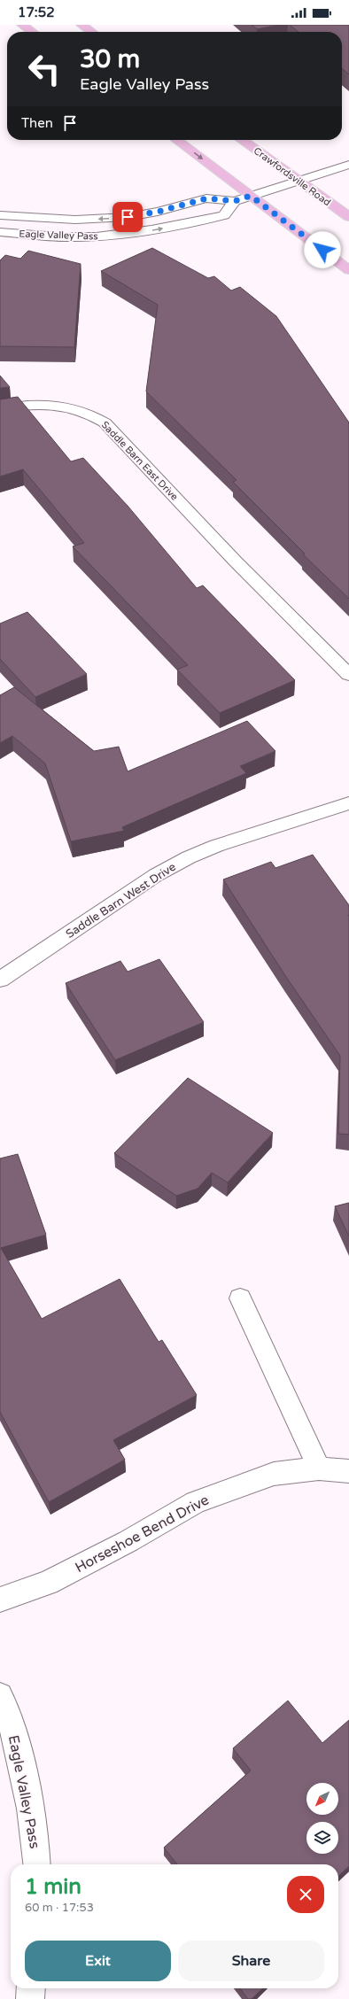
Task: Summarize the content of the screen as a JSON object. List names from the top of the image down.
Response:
{
  "streets": {
    "main road": ["Crawfordsville Road"],
    "street": [
      "Eagle Valley Pass",
      "Saddle Barn East Drive",
      "Saddle Barn West Drive",
      "Horseshoe Bend Drive"
    ]
  },
  "crossings": [
    ["Crawfordsville Road", "Eagle Valley Pass"]
  ],
  "north": "bottom left",
  "page": {
    "status": "17:52",
    "turn": ["30 m", "Eagle Valley Pass"],
    "then": "Then",
    "heading": ["1 min", "60 m · 17:53"],
    "buttons": ["Exit", "Share"]
  }
}
